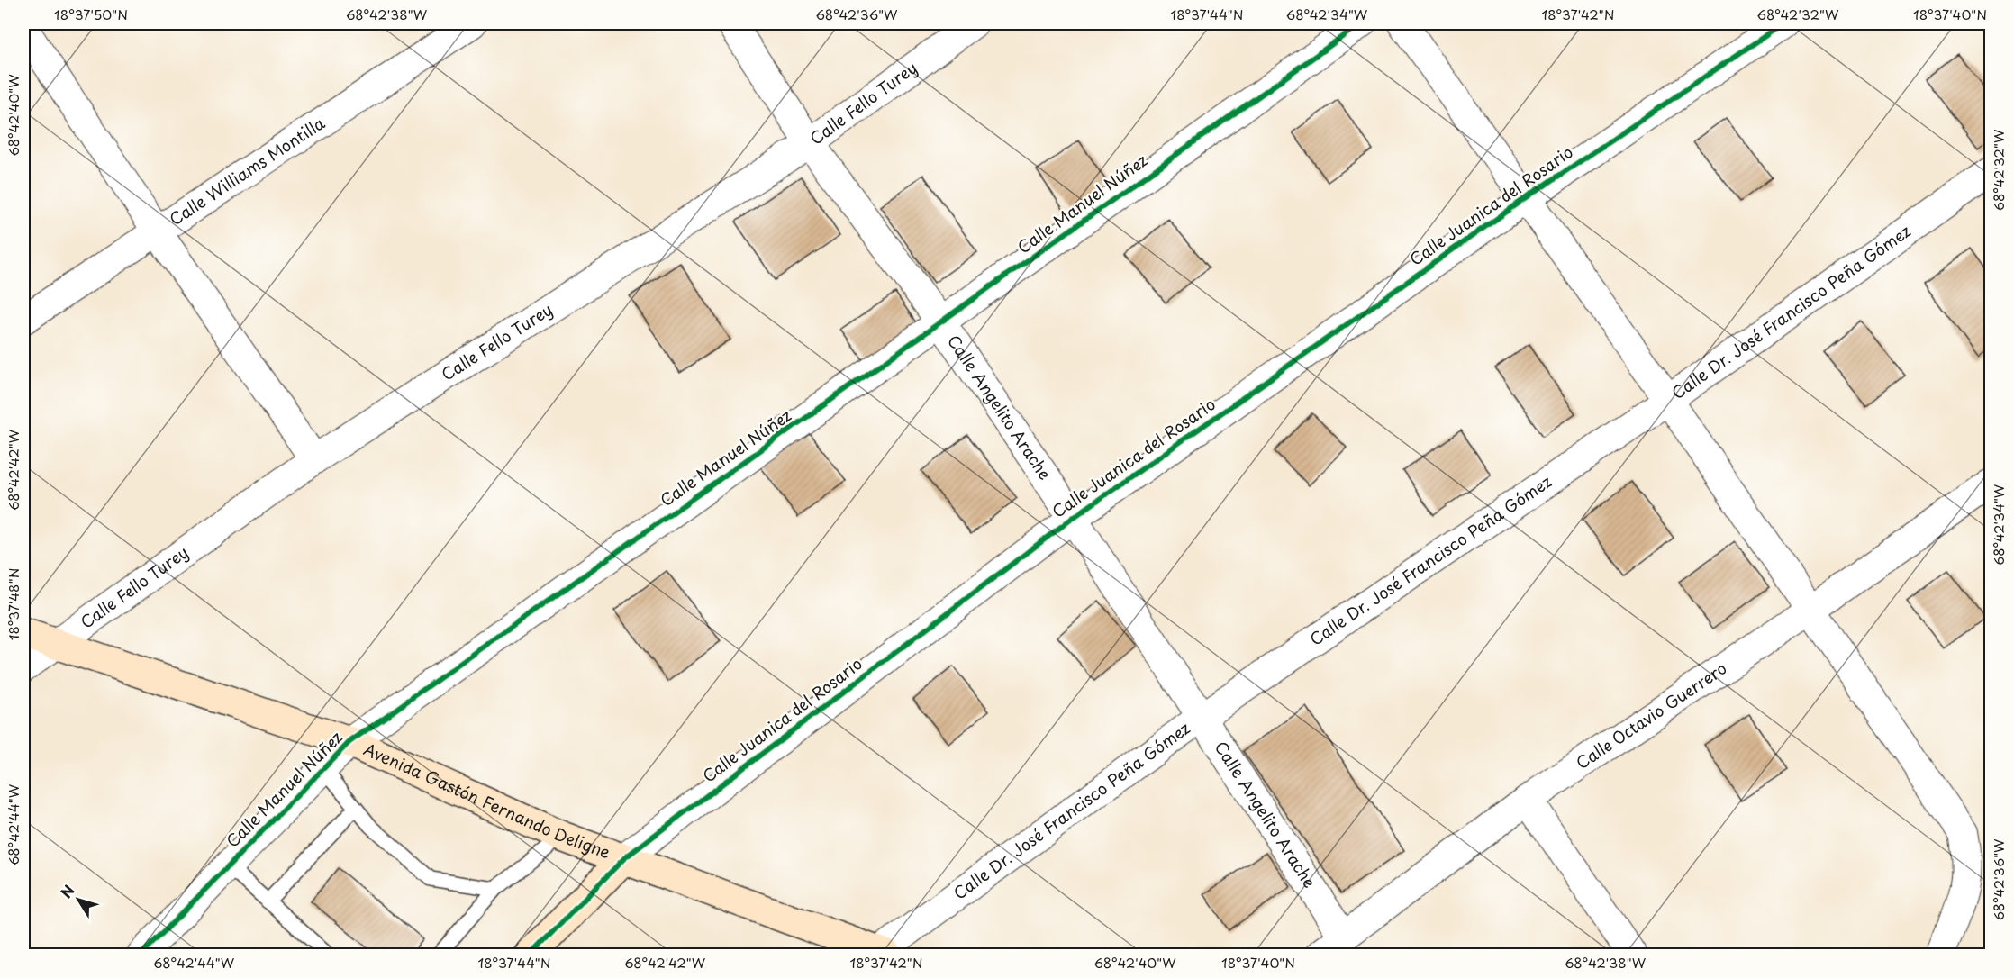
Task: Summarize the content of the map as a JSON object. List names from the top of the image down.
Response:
{
  "streets": {
    "street": [
      "Calle Fello Turey",
      "Calle Williams Montilla",
      "Calle Manuel Núñez",
      "Calle Juanica del Rosario",
      "Calle Dr. José Francisco Peña Gómez",
      "Calle Angelito Arache",
      "Calle Octavio Guerrero",
      "Avenida Gastón Fernando Deligne"
    ]
  },
  "crossings": [
    ["Calle Fello Turey", "Calle Angelito Arache"],
    ["Calle Fello Turey", "Avenida Gastón Fernando Deligne"],
    ["Calle Manuel Núñez", "Calle Angelito Arache"],
    ["Calle Manuel Núñez", "Avenida Gastón Fernando Deligne"],
    ["Calle Juanica del Rosario", "Calle Angelito Arache"],
    ["Calle Juanica del Rosario", "Avenida Gastón Fernando Deligne"],
    ["Calle Dr. José Francisco Peña Gómez", "Calle Angelito Arache"],
    ["Calle Dr. José Francisco Peña Gómez", "Avenida Gastón Fernando Deligne"],
    ["Calle Angelito Arache", "Calle Octavio Guerrero"]
  ],
  "north": "top left",
  "coordinates": [
    "18°37'50\"N",
    "68°42'38\"W",
    "68°42'36\"W",
    "18°37'44\"N",
    "68°42'34\"W",
    "18°37'42\"N",
    "68°42'32\"W",
    "18°37'40\"N",
    "68°42'40\"W",
    "68°42'42\"W",
    "18°37'48\"N",
    "68°42'44\"W"
  ]
}
